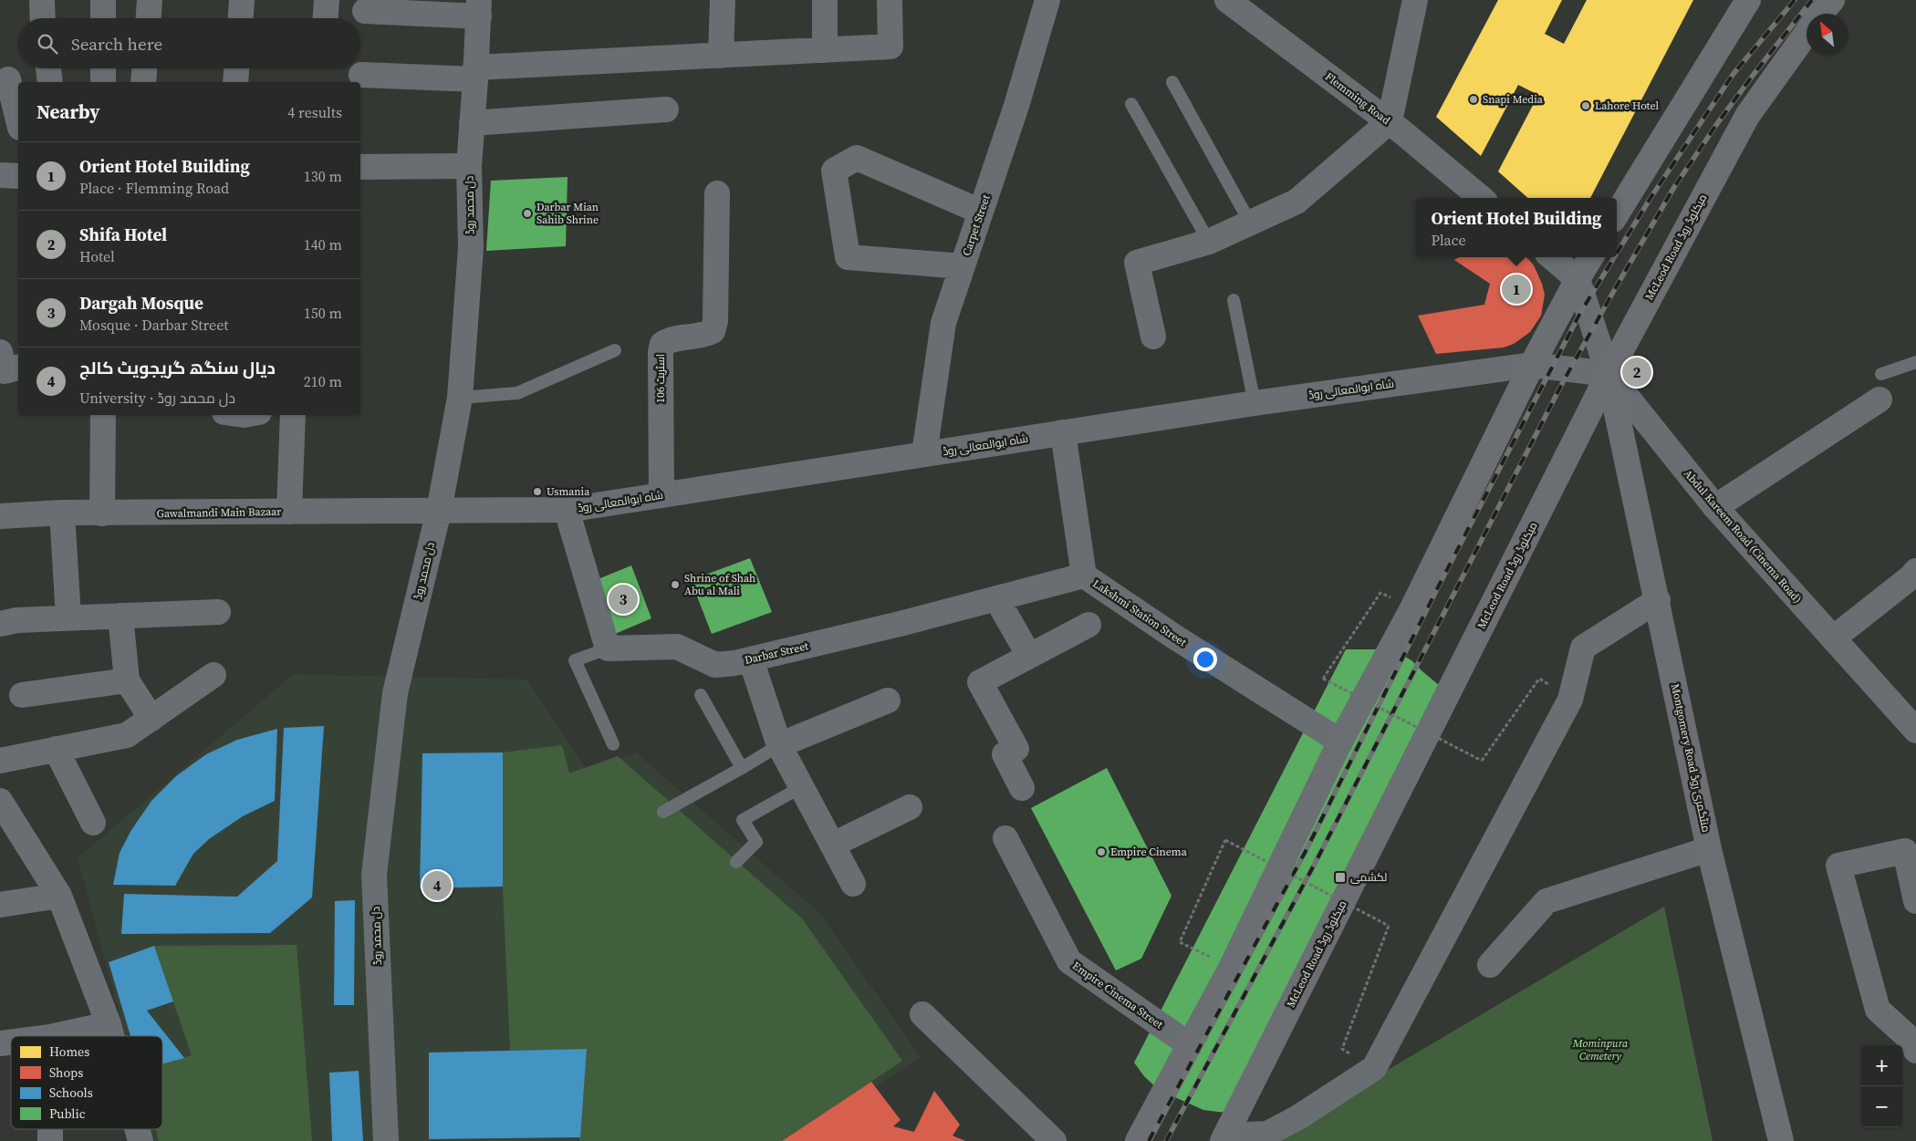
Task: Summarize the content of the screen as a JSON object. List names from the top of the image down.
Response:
{
  "streets": {
    "main road": ["McLeod Road میکلوڈ روڈ", "Montgomery Road منٹگمری روڈ"],
    "street": [
      "Flemming Road",
      "دل محمد روڈ",
      "Carpet Street",
      "اسٹریٹ 106",
      "شاہ ابوالمعالی روڈ",
      "Gawalmandi Main Bazaar",
      "Abdul Kareem Road (Cinema Road)",
      "Lakshmi Station Street",
      "Darbar Street",
      "Empire Cinema Street"
    ]
  },
  "crossings": [
    ["دل محمد روڈ", "شاہ ابوالمعالی روڈ"],
    ["دل محمد روڈ", "Gawalmandi Main Bazaar"],
    ["Carpet Street", "شاہ ابوالمعالی روڈ"],
    ["McLeod Road میکلوڈ روڈ", "Abdul Kareem Road (Cinema Road)"],
    ["McLeod Road میکلوڈ روڈ", "Montgomery Road منٹگمری روڈ"],
    ["اسٹریٹ 106", "شاہ ابوالمعالی روڈ"],
    ["شاہ ابوالمعالی روڈ", "Gawalmandi Main Bazaar"],
    ["شاہ ابوالمعالی روڈ", "Lakshmi Station Street"],
    ["Abdul Kareem Road (Cinema Road)", "Montgomery Road منٹگمری روڈ"],
    ["Lakshmi Station Street", "Darbar Street"]
  ],
  "parks": ["Mominpura Cemetery"],
  "places": {
    "other": [
      "Snapi Media",
      "Lahore Hotel",
      "Darbar Mian Sahib Shrine",
      "Usmania",
      "Shrine of Shah Abu al Mali",
      "Empire Cinema"
    ],
    "transit": ["لکشمی"]
  },
  "legend": [
    "Homes",
    "Shops",
    "Schools",
    "Public"
  ],
  "north": "top left",
  "page": {
    "search": "Search here",
    "heading": ["Nearby", "4 results"],
    "list": [
      {
        "mark": "1",
        "name": "Orient Hotel Building",
        "note": "Place · Flemming Road",
        "value": "130 m"
      },
      {
        "mark": "2",
        "name": "Shifa Hotel",
        "note": "Hotel",
        "value": "140 m"
      },
      {
        "mark": "3",
        "name": "Dargah Mosque",
        "note": "Mosque · Darbar Street",
        "value": "150 m"
      },
      {
        "mark": "4",
        "name": "دیال سنگھ گریجویٹ کالج",
        "note": "University · دل محمد روڈ",
        "value": "210 m"
      }
    ],
    "popup": ["Orient Hotel Building", "Place"],
    "pins": [
      "1",
      "2",
      "3",
      "4"
    ],
    "map_buttons": ["+", "−"]
  }
}
